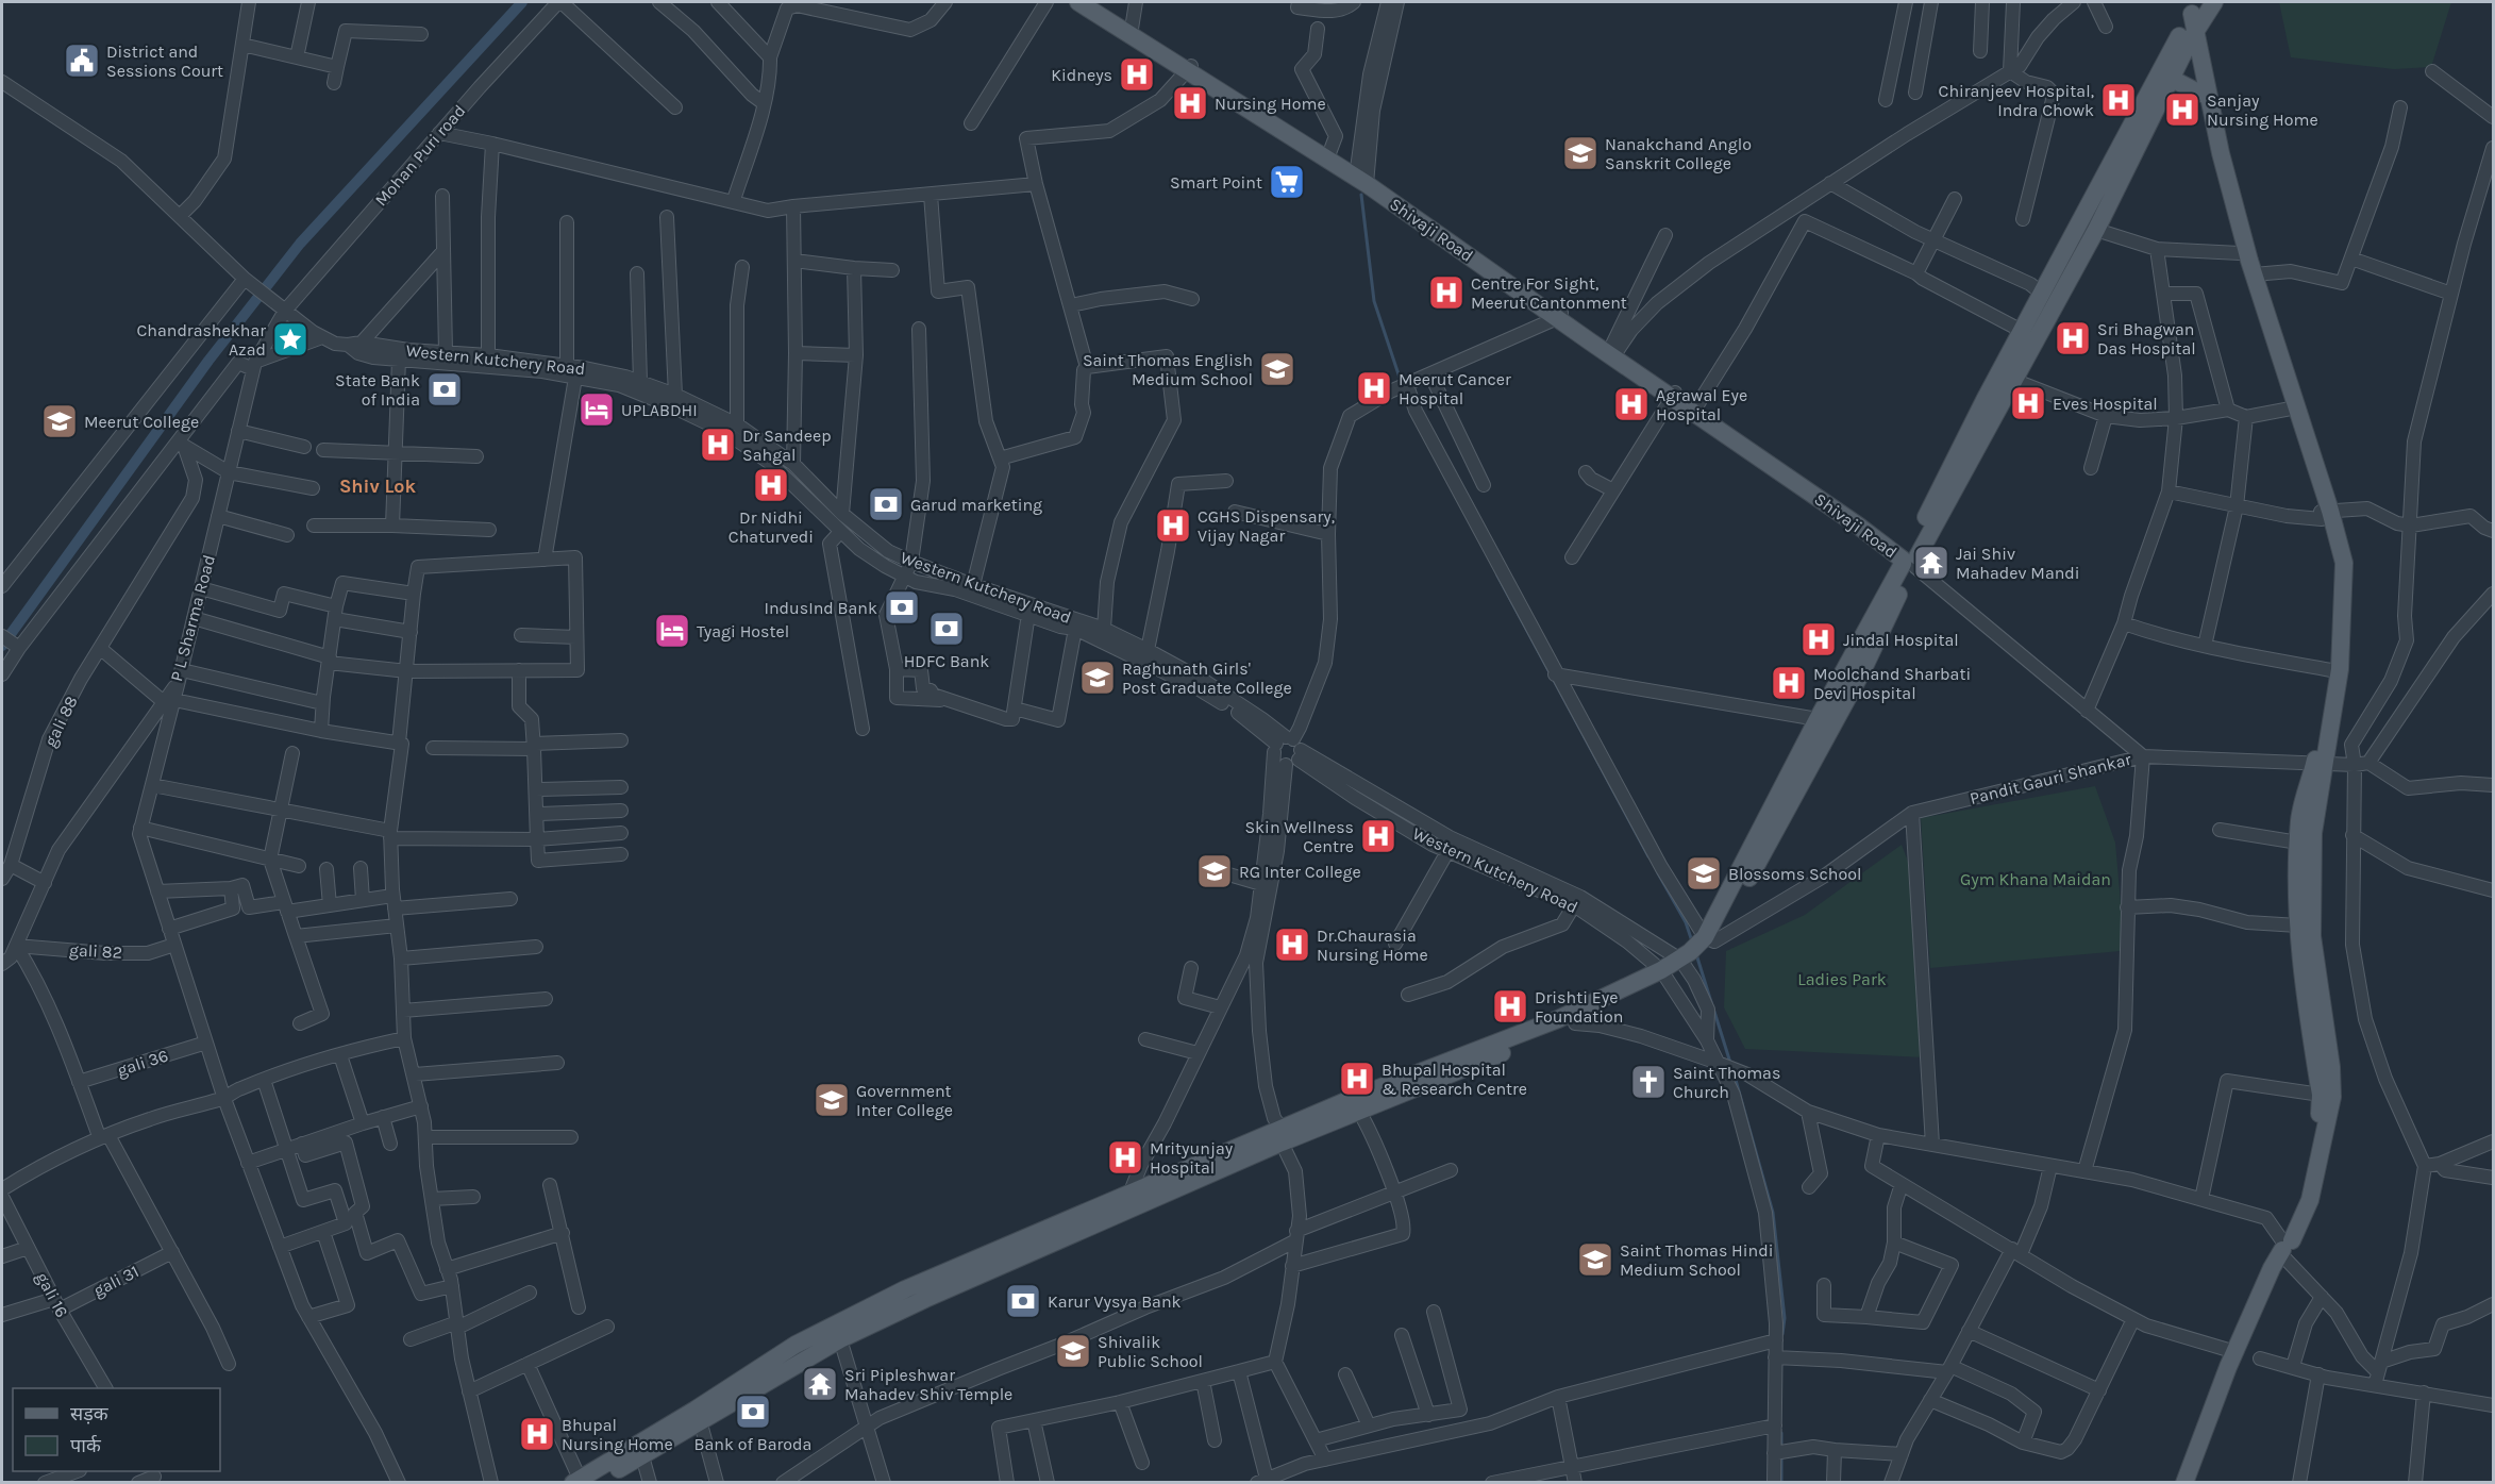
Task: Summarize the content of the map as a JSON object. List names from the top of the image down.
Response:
{
  "streets": {
    "main road": ["Shivaji Road"],
    "street": [
      "Mohan Puri road",
      "Western Kutchery Road",
      "P L Sharma Road",
      "gali 88",
      "Pandit Gauri Shankar",
      "gali 82",
      "gali 36",
      "gali 31",
      "gali 16"
    ]
  },
  "crossings": [
    ["Mohan Puri road", "Western Kutchery Road"],
    ["Mohan Puri road", "P L Sharma Road"],
    ["Western Kutchery Road", "P L Sharma Road"],
    ["P L Sharma Road", "gali 88"],
    ["P L Sharma Road", "gali 82"],
    ["gali 31", "gali 16"]
  ],
  "districts": ["Shiv Lok"],
  "parks": ["Gym Khana Maidan", "Ladies Park"],
  "places": {
    "public building": ["District and Sessions Court"],
    "hospital": [
      "Kidneys",
      "Chiranjeev Hospital, Indra Chowk",
      "Nursing Home",
      "Sanjay Nursing Home",
      "Centre For Sight, Meerut Cantonment",
      "Sri Bhagwan Das Hospital",
      "Meerut Cancer Hospital",
      "Eves Hospital",
      "Agrawal Eye Hospital",
      "Dr Sandeep Sahgal",
      "Dr Nidhi Chaturvedi",
      "CGHS Dispensary, Vijay Nagar",
      "Jindal Hospital",
      "Moolchand Sharbati Devi Hospital",
      "Skin Wellness Centre",
      "Dr.Chaurasia Nursing Home",
      "Drishti Eye Foundation",
      "Bhupal Hospital & Research Centre",
      "Mrityunjay Hospital",
      "Bhupal Nursing Home"
    ],
    "school or university": [
      "Nanakchand Anglo Sanskrit College",
      "Saint Thomas English Medium School",
      "Meerut College",
      "Raghunath Girls' Post Graduate College",
      "RG Inter College",
      "Blossoms School",
      "Government Inter College",
      "Saint Thomas Hindi Medium School",
      "Shivalik Public School"
    ],
    "supermarket": ["Smart Point"],
    "place": ["Chandrashekhar Azad"],
    "bank": [
      "State Bank of India",
      "Garud marketing",
      "IndusInd Bank",
      "HDFC Bank",
      "Karur Vysya Bank",
      "Bank of Baroda"
    ],
    "hotel": ["UPLABDHI", "Tyagi Hostel"],
    "temple": ["Jai Shiv Mahadev Mandi", "Sri Pipleshwar Mahadev Shiv Temple"],
    "church": ["Saint Thomas Church"]
  },
  "legend": ["सड़क", "पार्क"]
}
